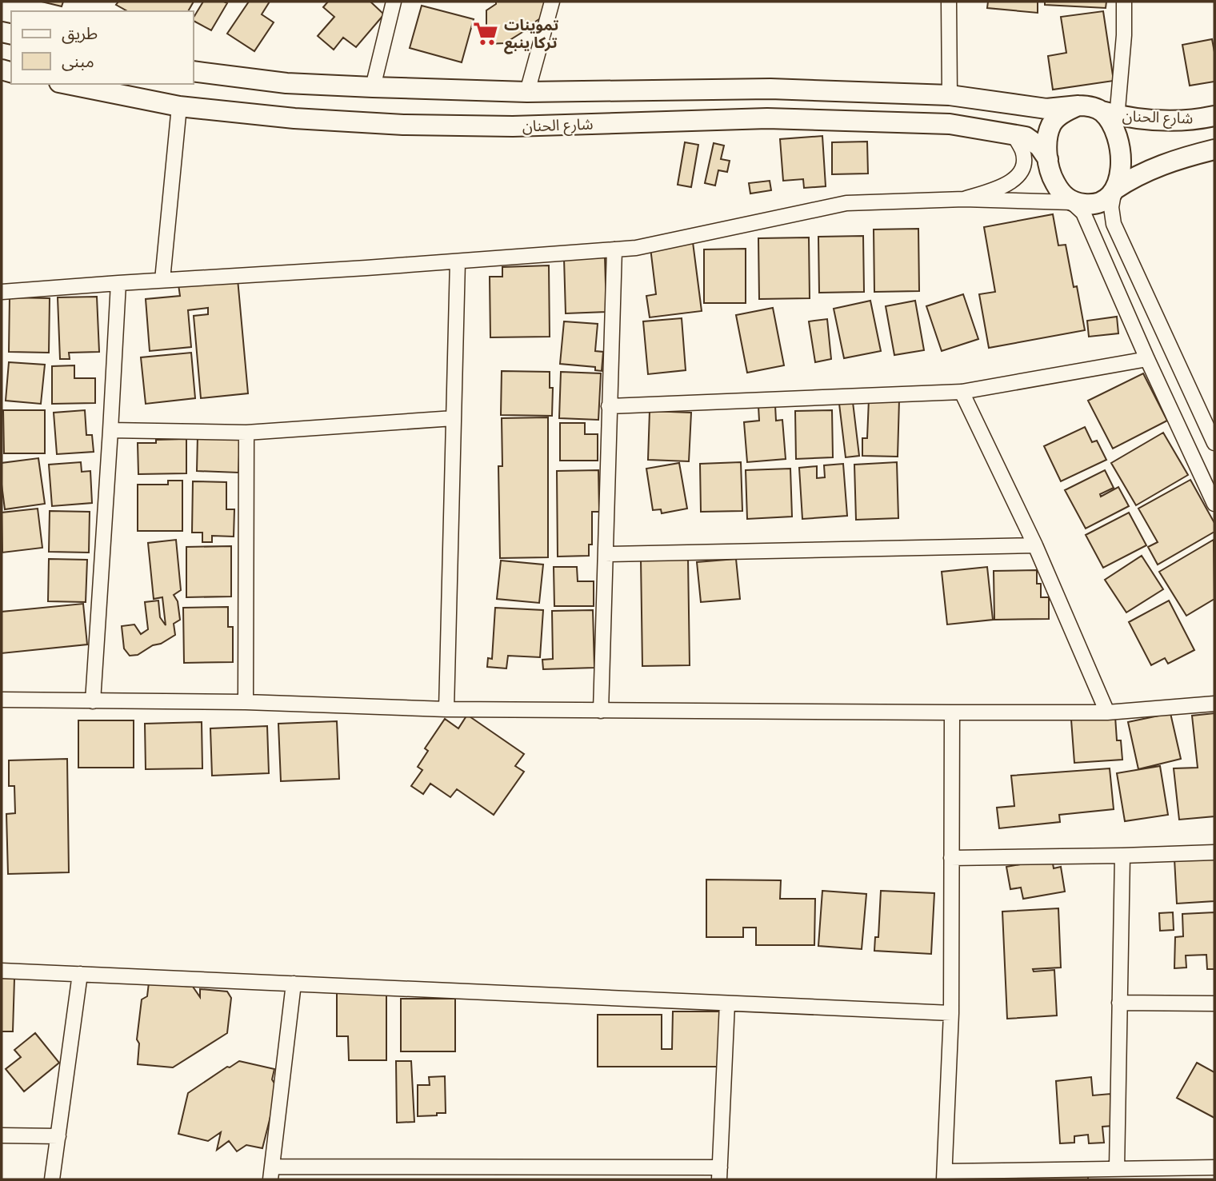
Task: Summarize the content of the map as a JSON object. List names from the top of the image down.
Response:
{
  "streets": {
    "main road": ["شارع الحنان"]
  },
  "places": {
    "supermarket": ["تموينات تركا ينبع"]
  },
  "legend": ["طريق", "مبنى"]
}
